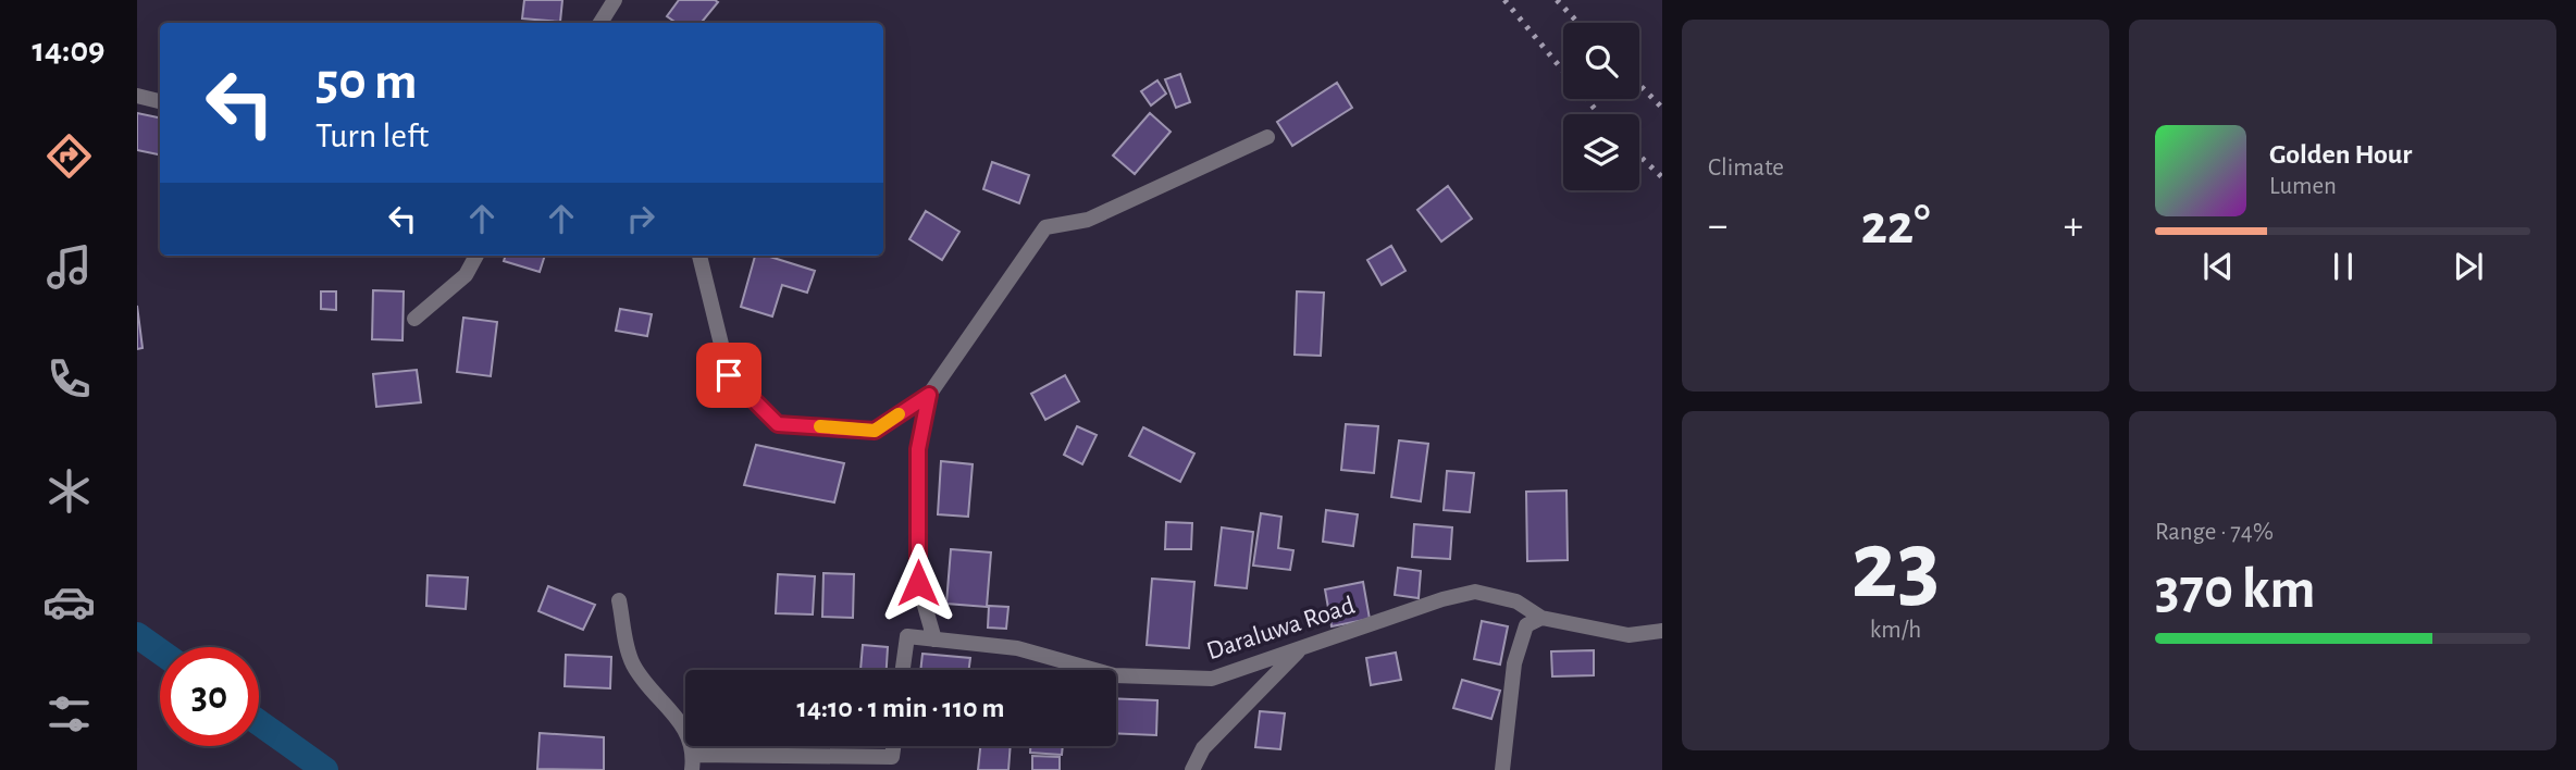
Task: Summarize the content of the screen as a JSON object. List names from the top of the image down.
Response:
{
  "streets": {
    "street": ["Daraluwa Road"]
  },
  "page": {
    "tabs": "14:09",
    "tile": [
      "Climate",
      ["23", "km/h"],
      ["Range · 74%", "370 km"]
    ],
    "turn": ["50 m", "Turn left"],
    "song": ["Golden Hour", "Lumen"],
    "heat": ["−", "22°", "+"],
    "limit": "30",
    "trip": "14:10 · 1 min · 110 m"
  }
}
